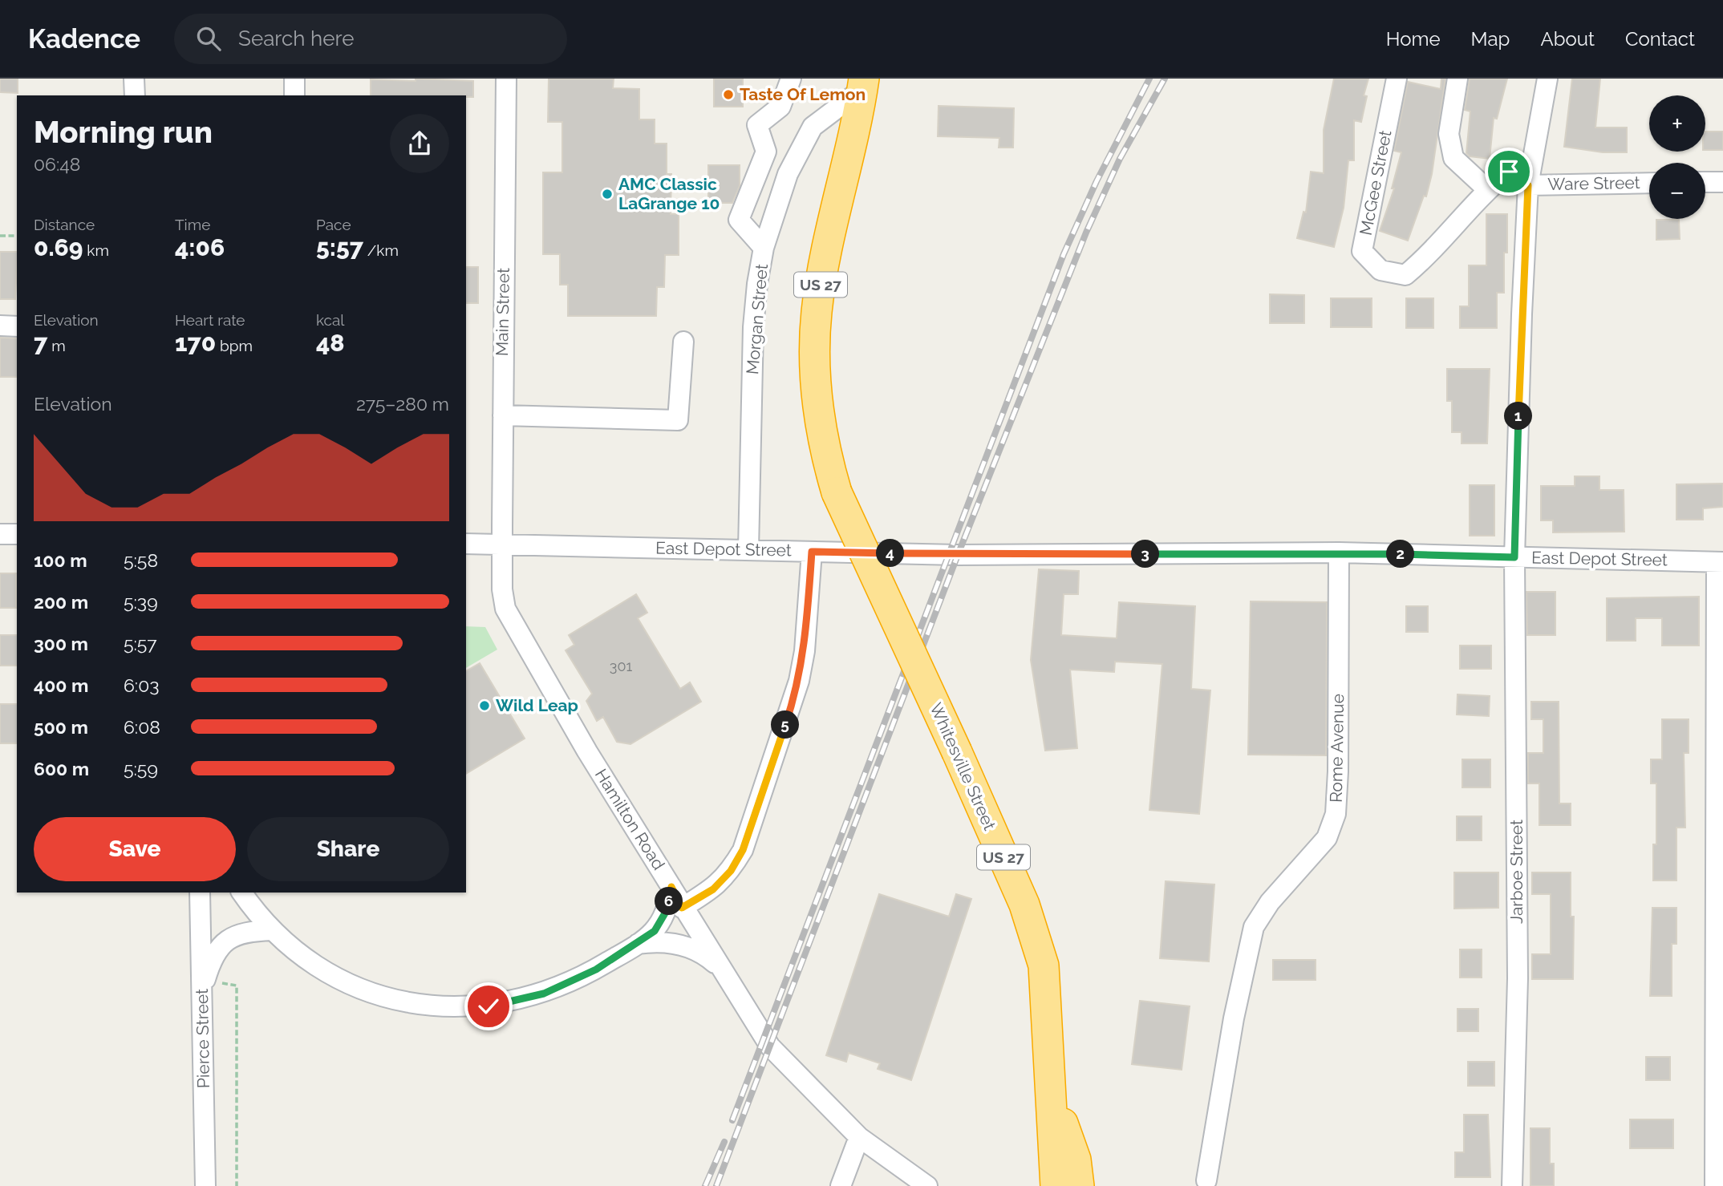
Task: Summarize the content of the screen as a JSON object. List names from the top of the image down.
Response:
{
  "streets": {
    "highway": ["US 27", "Morgan Street", "Whitesville Street"],
    "street": [
      "McGee Street",
      "Ware Street",
      "Main Street",
      "East Depot Street",
      "Rome Avenue",
      "Hamilton Road",
      "Jarboe Street",
      "Pierce Street"
    ]
  },
  "crossings": [
    ["McGee Street", "Ware Street"],
    ["McGee Street", "Jarboe Street"],
    ["Ware Street", "Jarboe Street"],
    ["Main Street", "East Depot Street"],
    ["Main Street", "Hamilton Road"],
    ["Morgan Street", "East Depot Street"],
    ["Morgan Street", "Whitesville Street"],
    ["East Depot Street", "Rome Avenue"],
    ["East Depot Street", "Hamilton Road"],
    ["East Depot Street", "Jarboe Street"]
  ],
  "places": ["Taste Of Lemon", "AMC Classic LaGrange 10", "Wild Leap"],
  "house_numbers": ["301"],
  "page": {
    "header": "Kadence",
    "search": "Search here",
    "nav": [
      "Home",
      "Map",
      "About",
      "Contact"
    ],
    "map_buttons": ["+", "−"],
    "heading": ["Morning run", "06:48"],
    "stats": [
      ["Distance", "0.69 km"],
      ["Time", "4:06"],
      ["Pace", "5:57 /km"],
      ["Elevation", "7 m"],
      ["Heart rate", "170 bpm"],
      ["kcal", "48"]
    ],
    "chart": ["Elevation", "275–280 m"],
    "pins": [
      "1",
      "4",
      "2",
      "3",
      "5",
      "6"
    ],
    "list": [
      {
        "name": "100 m",
        "note": "5:58"
      },
      {
        "name": "200 m",
        "note": "5:39"
      },
      {
        "name": "300 m",
        "note": "5:57"
      },
      {
        "name": "400 m",
        "note": "6:03"
      },
      {
        "name": "500 m",
        "note": "6:08"
      },
      {
        "name": "600 m",
        "note": "5:59"
      }
    ],
    "buttons": ["Save", "Share"]
  }
}
